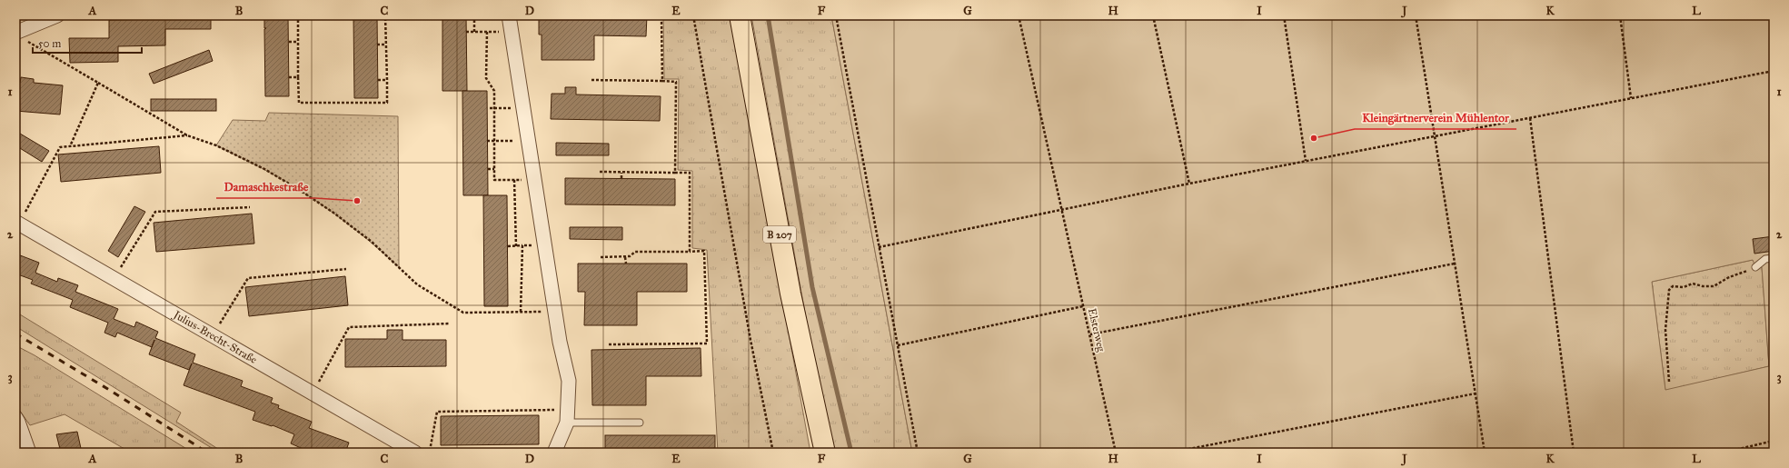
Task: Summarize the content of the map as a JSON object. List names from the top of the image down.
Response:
{
  "streets": {
    "main road": ["B 207"],
    "street": ["Julius-Brecht-Straße"],
    "path": ["Elsterweg"]
  },
  "places": ["Kleingärtnerverein Mühlentor", "Damaschkestraße"],
  "scale_bar": "50 m",
  "grid": {
    "columns": [
      "A",
      "B",
      "C",
      "D",
      "E",
      "F",
      "G",
      "H",
      "I",
      "J",
      "K",
      "L"
    ],
    "rows": ["1", "2", "3"]
  }
}
